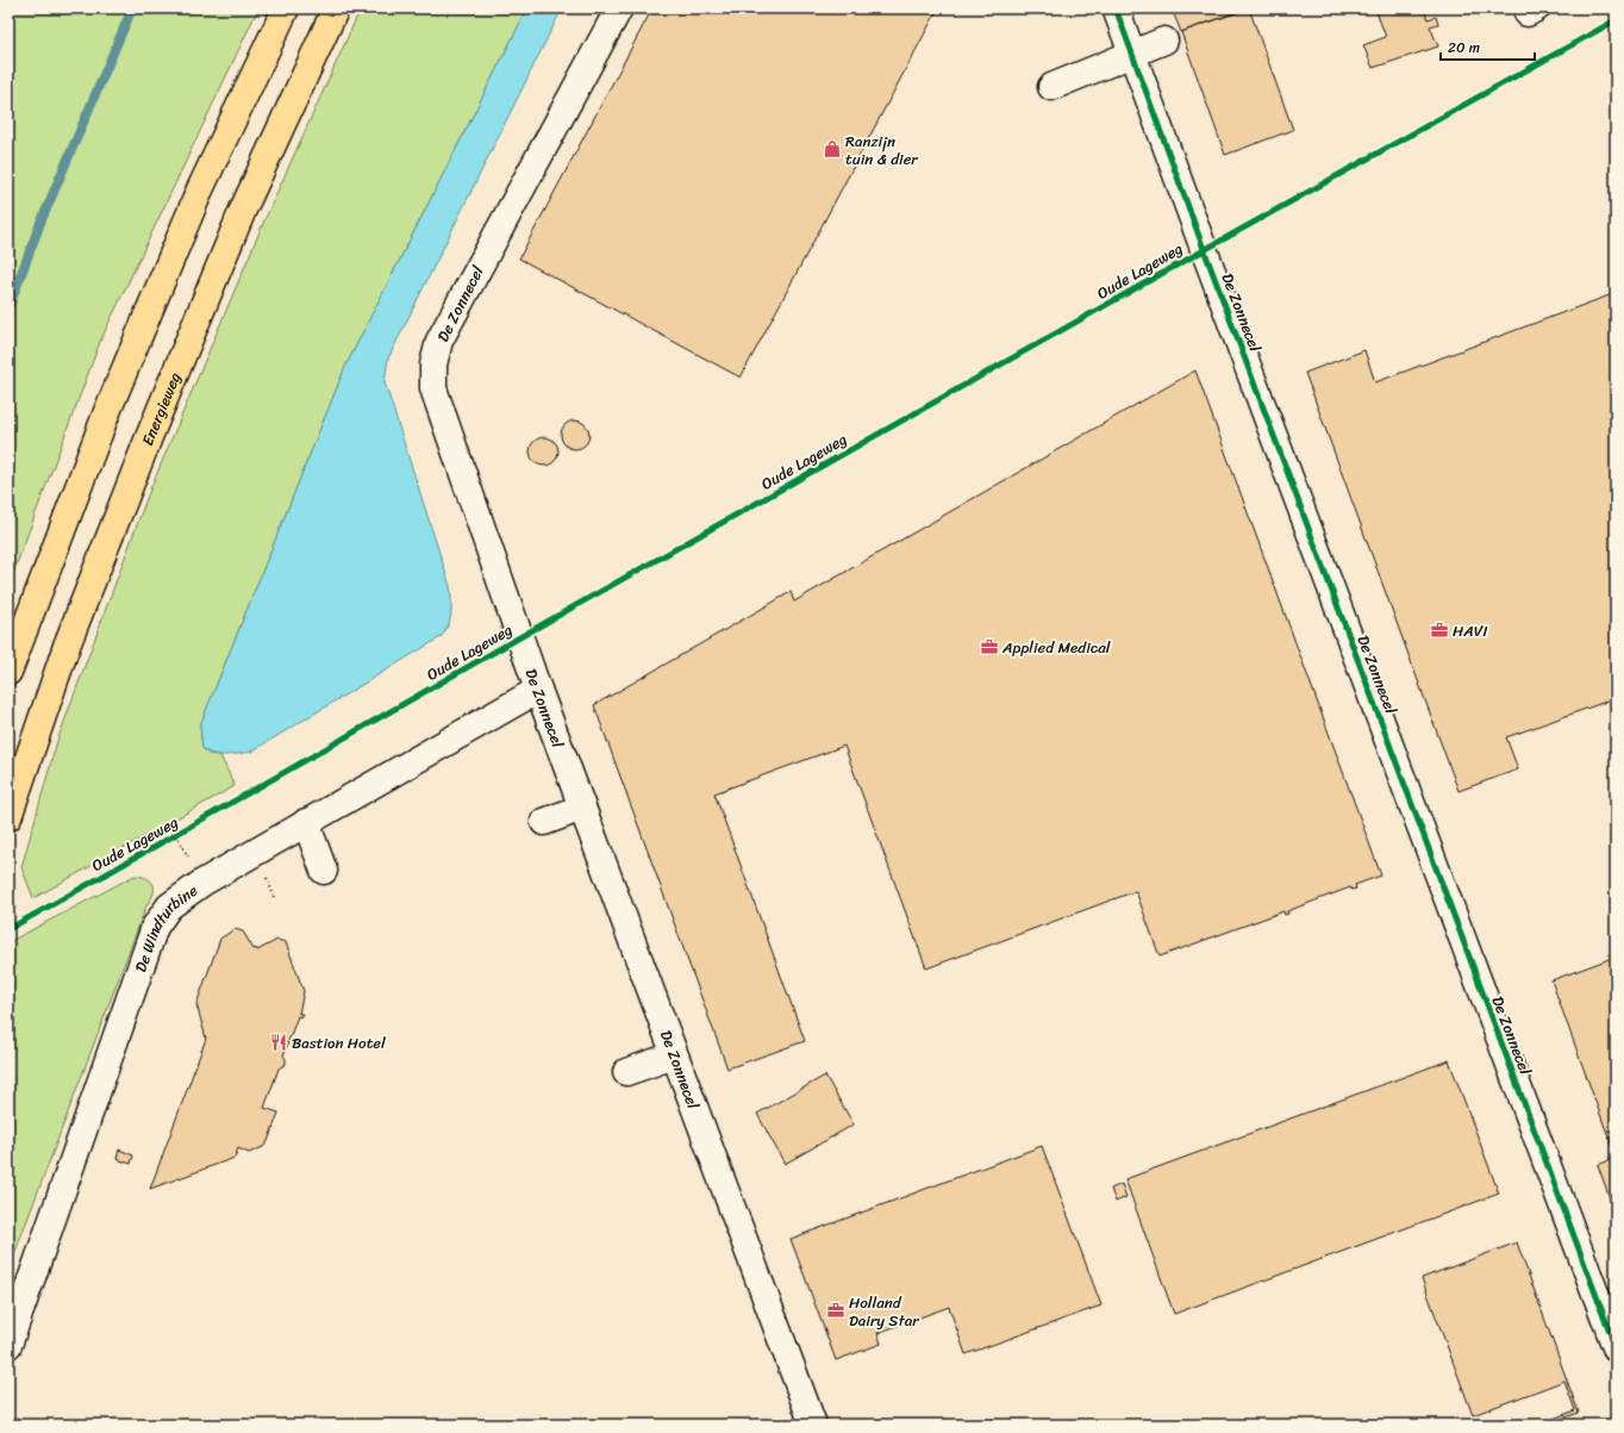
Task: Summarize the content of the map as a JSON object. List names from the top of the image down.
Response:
{
  "streets": {
    "main road": ["Energieweg"],
    "street": ["De Zonnecel", "De Windturbine"],
    "cycle path": ["Oude Lageweg"]
  },
  "crossings": [
    ["De Zonnecel", "De Windturbine"]
  ],
  "places": {
    "shop": ["Ranzijn tuin & dier"],
    "office": ["HAVI", "Applied Medical", "Holland Dairy Star"],
    "restaurant": ["Bastion Hotel"]
  },
  "scale_bar": "20 m"
}
